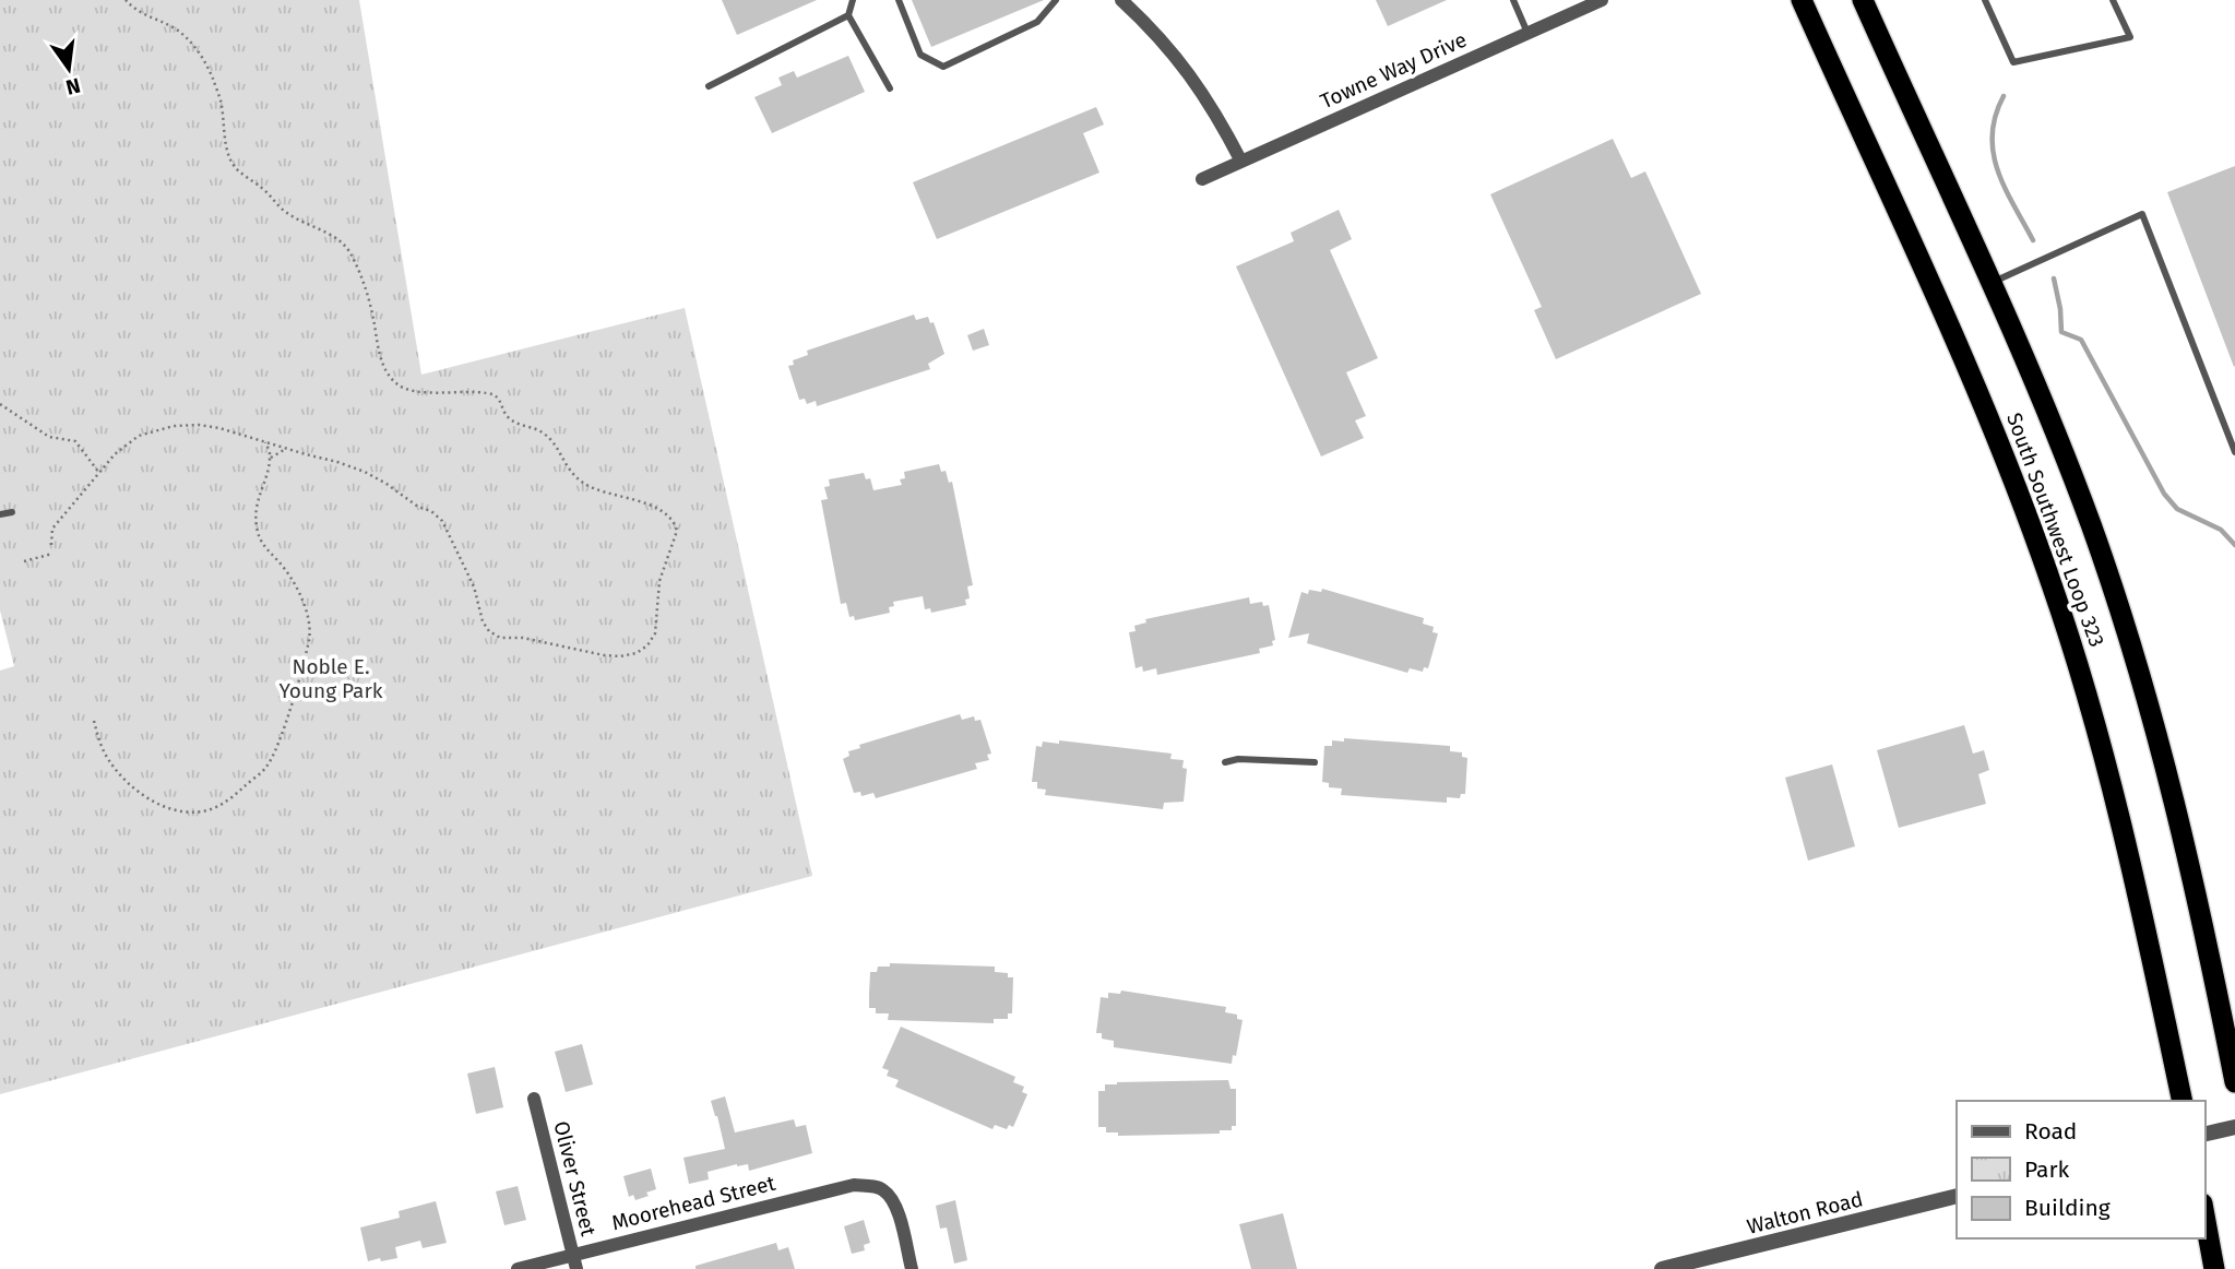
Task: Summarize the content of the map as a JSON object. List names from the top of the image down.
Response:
{
  "streets": {
    "highway": ["South Southwest Loop 323"],
    "street": [
      "Towne Way Drive",
      "Oliver Street",
      "Moorehead Street",
      "Walton Road"
    ]
  },
  "crossings": [
    ["Oliver Street", "Moorehead Street"]
  ],
  "parks": ["Noble E. Young Park"],
  "legend": ["Road", "Park", "Building"],
  "north": "bottom"
}
